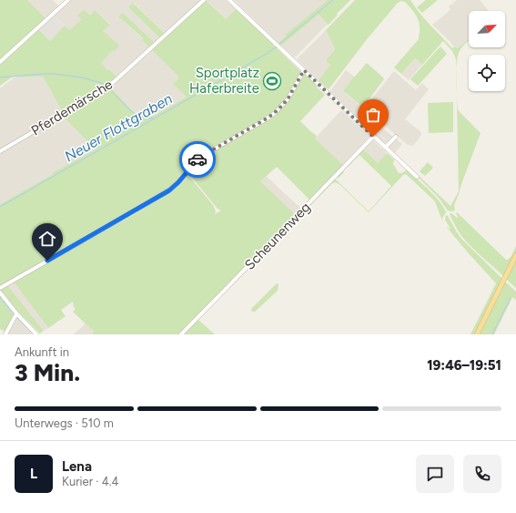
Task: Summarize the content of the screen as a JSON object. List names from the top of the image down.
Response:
{
  "streets": {
    "street": ["Pferdemärsche", "Scheunenweg"]
  },
  "water": ["Neuer Flottgraben"],
  "places": {
    "sports": ["Sportplatz Haferbreite"]
  },
  "north": "top right",
  "page": {
    "heading": ["3 Min.", "Ankunft in", "19:46–19:51"],
    "panel": ["Lena", "Kurier · 4.4"],
    "bar": "Unterwegs · 510 m",
    "round": "L"
  }
}
